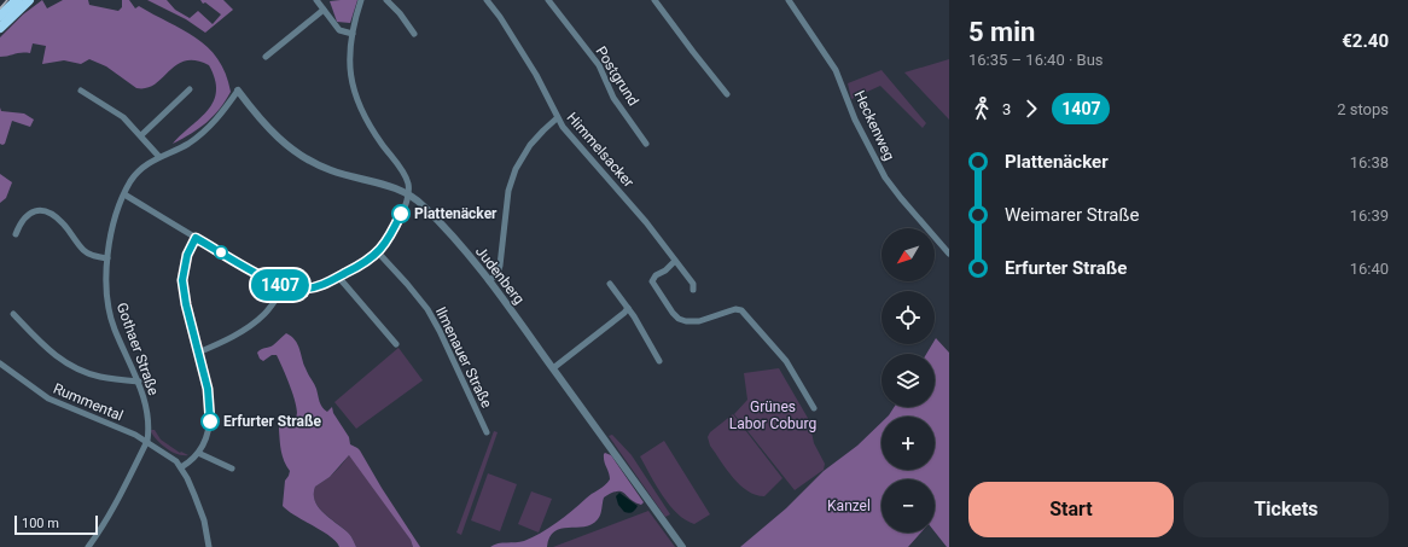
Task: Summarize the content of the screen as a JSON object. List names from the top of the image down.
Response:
{
  "streets": {
    "street": [
      "Postgrund",
      "Heckenweg",
      "Himmelsacker",
      "Judenberg",
      "Gothaer Straße",
      "Ilmenauer Straße",
      "Rummental"
    ]
  },
  "crossings": [
    ["Judenberg", "Gothaer Straße"],
    ["Gothaer Straße", "Rummental"]
  ],
  "parks": ["Grünes Labor Coburg", "Kanzel"],
  "places": ["Plattenäcker", "Erfurter Straße"],
  "lines": ["bus line 1407"],
  "scale_bar": "100 m",
  "north": "bottom left",
  "page": {
    "on_map": "1407",
    "heading": ["5 min", "16:35 – 16:40 · Bus", "€2.40"],
    "legs": ["3", "1407", "2 stops"],
    "list": [
      {
        "name": "Plattenäcker",
        "value": "16:38"
      },
      {
        "name": "Weimarer Straße",
        "value": "16:39"
      },
      {
        "name": "Erfurter Straße",
        "value": "16:40"
      }
    ],
    "map_buttons": ["+", "−"],
    "buttons": ["Start", "Tickets"],
    "scale": "100 m"
  }
}
